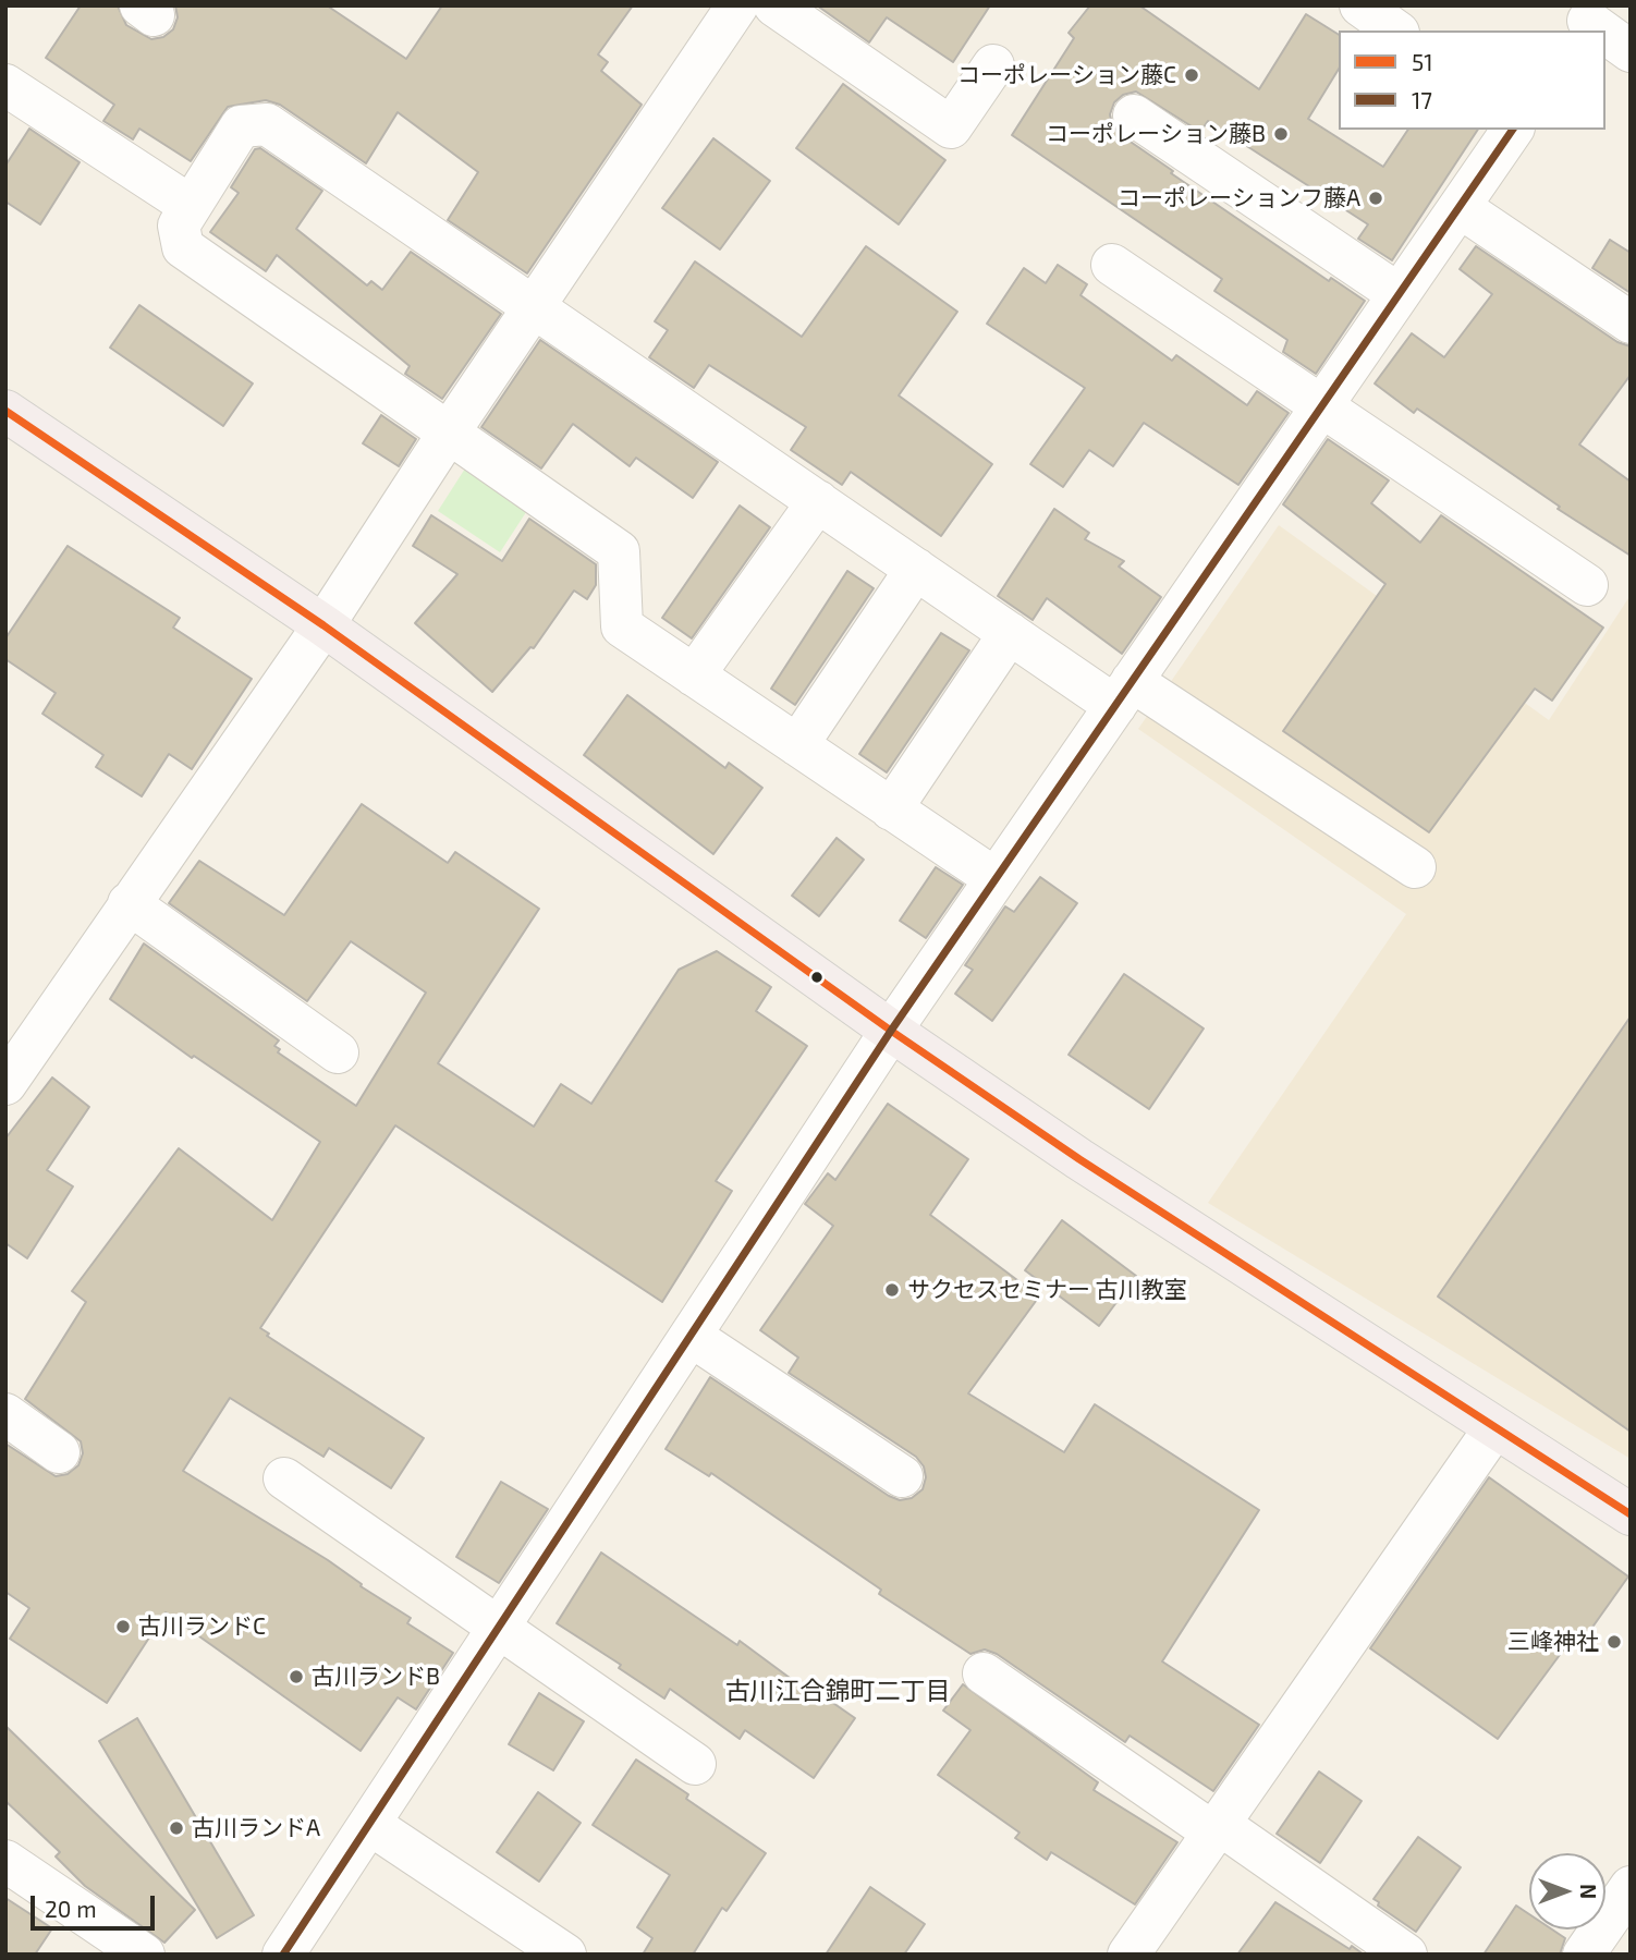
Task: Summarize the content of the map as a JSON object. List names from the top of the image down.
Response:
{
  "districts": ["古川江合錦町二丁目"],
  "places": [
    "コーポレーション藤C",
    "コーポレーション藤B",
    "コーポレーションフ藤A",
    "サクセスセミナー 古川教室",
    "古川ランドC",
    "三峰神社",
    "古川ランドB",
    "古川ランドA"
  ],
  "lines": ["transit line 17", "transit line 51"],
  "legend": ["51", "17"],
  "scale_bar": "20 m",
  "north": "right"
}
